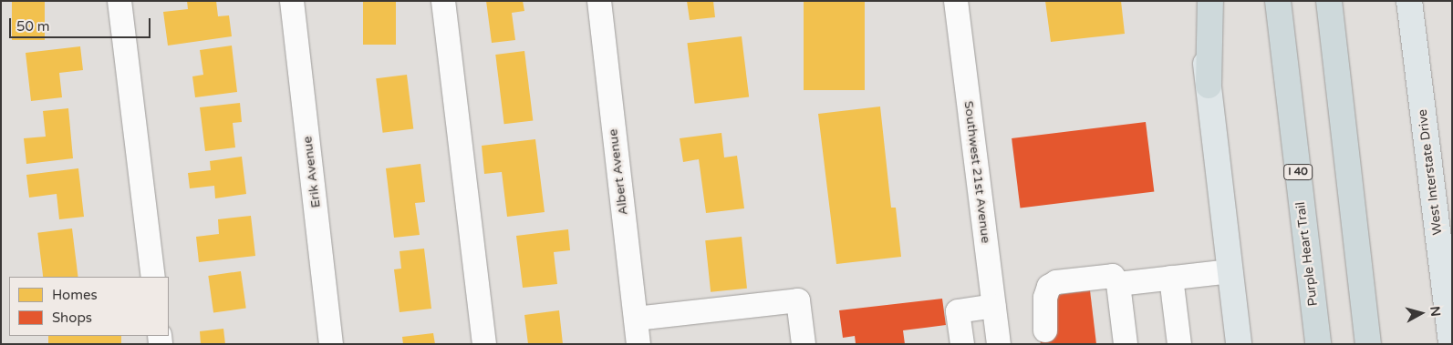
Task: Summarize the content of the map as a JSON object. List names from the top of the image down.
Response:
{
  "streets": {
    "highway": ["I 40", "Purple Heart Trail"],
    "main road": ["West Interstate Drive"],
    "street": ["Erik Avenue", "Albert Avenue", "Southwest 21st Avenue"]
  },
  "legend": ["Homes", "Shops"],
  "scale_bar": "50 m",
  "north": "right"
}
